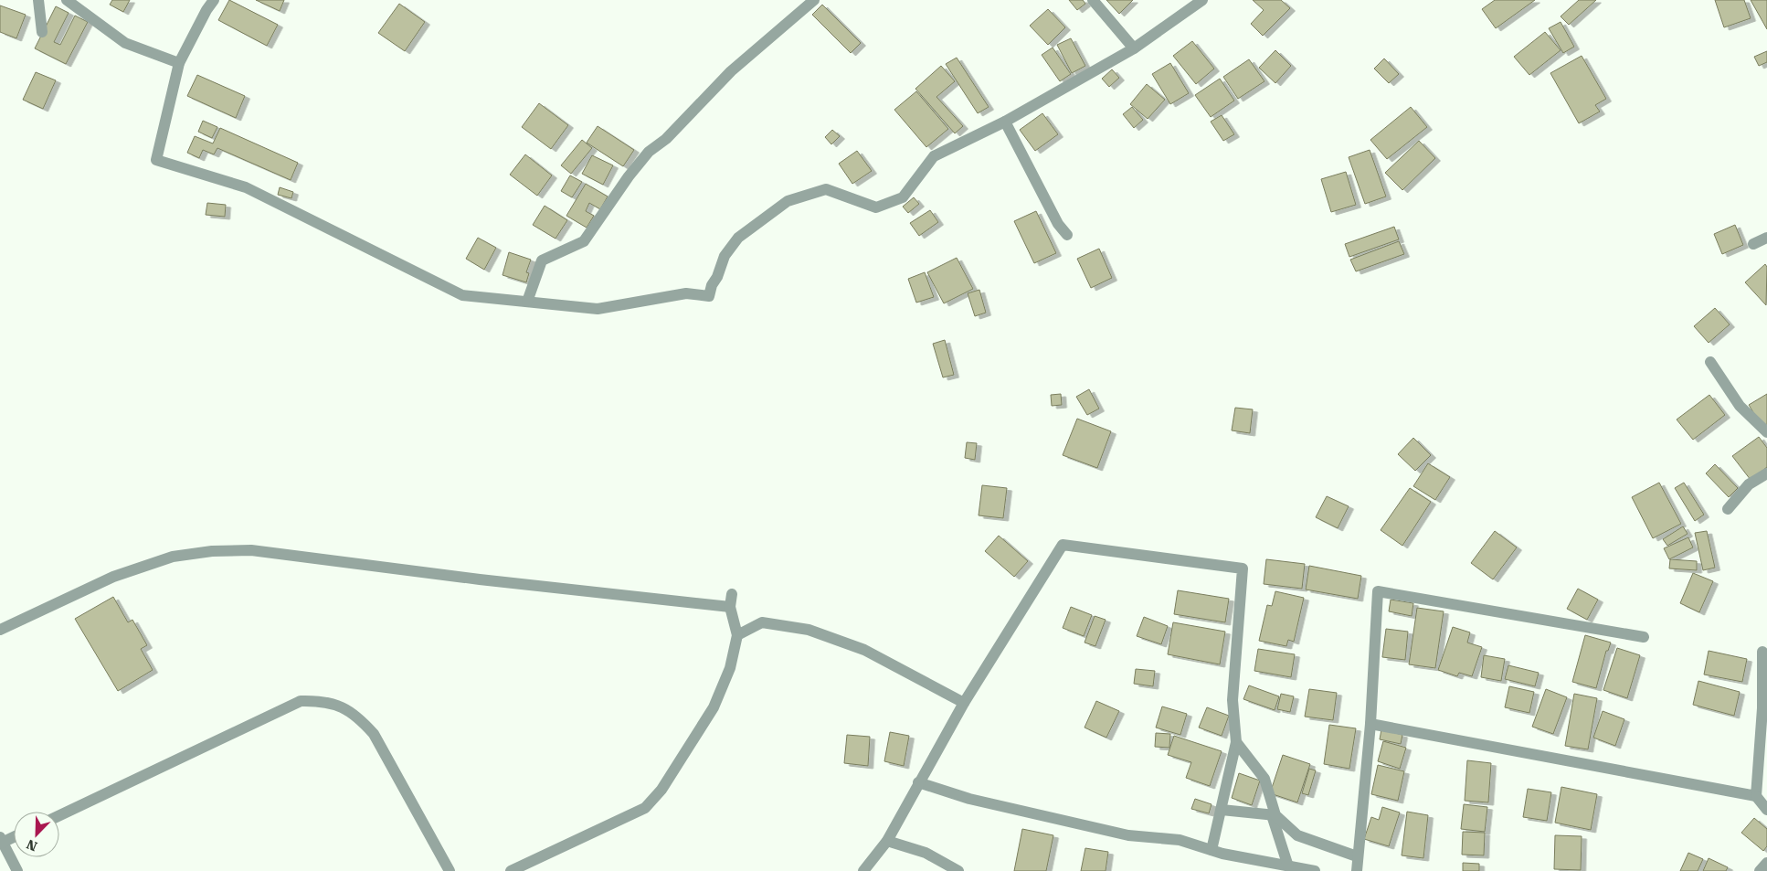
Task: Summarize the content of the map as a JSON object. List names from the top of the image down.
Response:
{
  "north": "bottom left"
}
